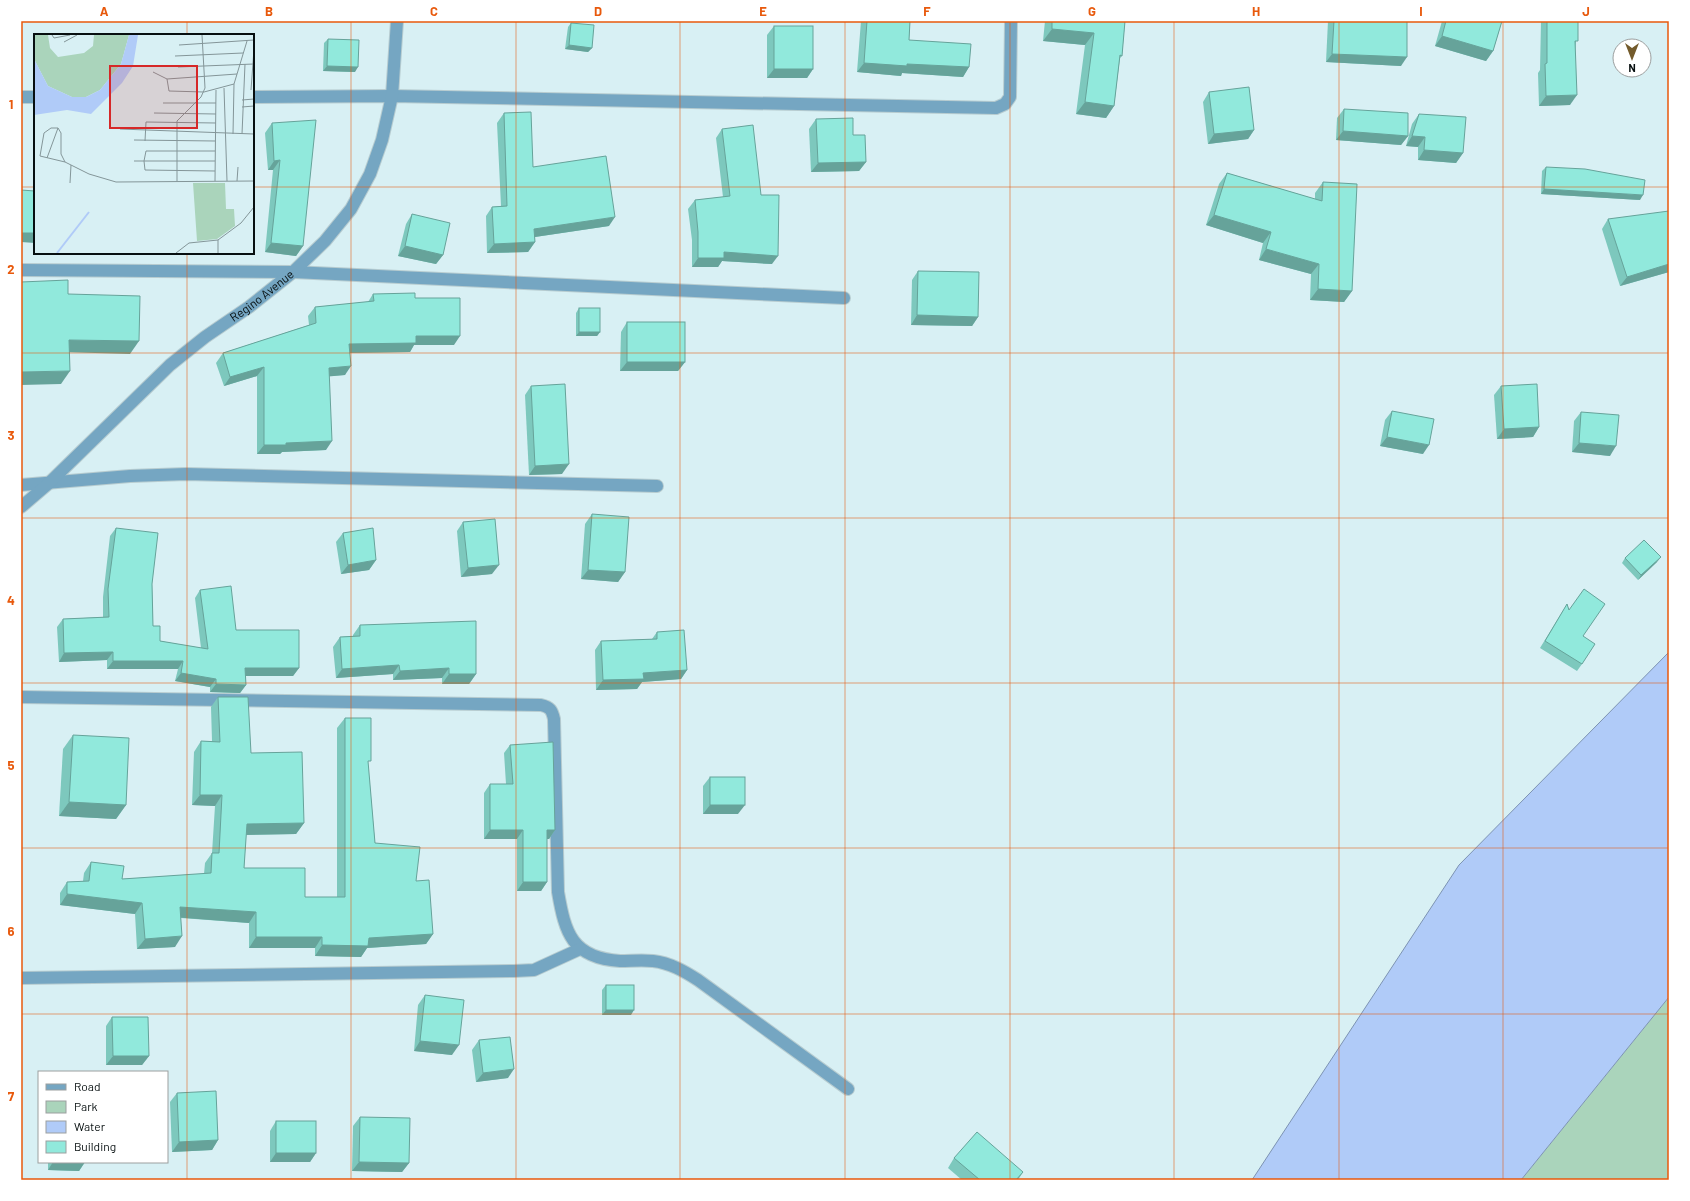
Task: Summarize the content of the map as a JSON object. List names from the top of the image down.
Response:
{
  "streets": {
    "street": ["Regino Avenue"]
  },
  "legend": [
    "Road",
    "Park",
    "Water",
    "Building"
  ],
  "north": "bottom",
  "grid": {
    "columns": [
      "A",
      "B",
      "C",
      "D",
      "E",
      "F",
      "G",
      "H",
      "I",
      "J"
    ],
    "rows": [
      "1",
      "2",
      "3",
      "4",
      "5",
      "6",
      "7"
    ]
  }
}
